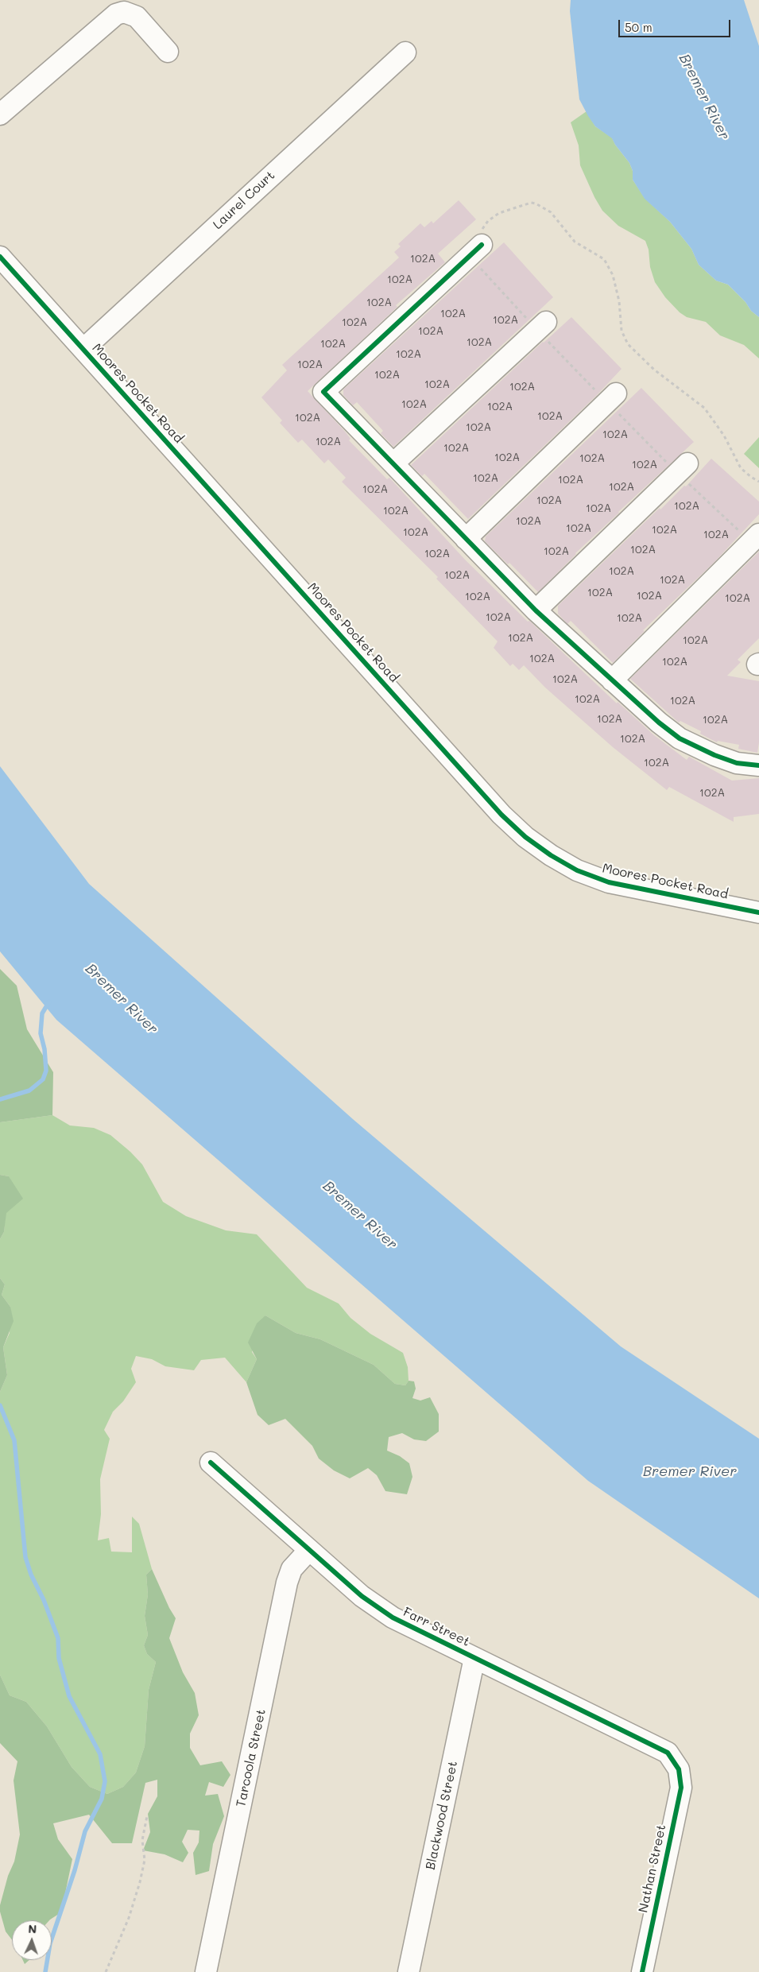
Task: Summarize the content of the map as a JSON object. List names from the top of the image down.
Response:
{
  "streets": {
    "street": [
      "Laurel Court",
      "Moores Pocket Road",
      "Farr Street",
      "Tarcoola Street",
      "Blackwood Street",
      "Nathan Street"
    ]
  },
  "crossings": [
    ["Laurel Court", "Moores Pocket Road"],
    ["Farr Street", "Tarcoola Street"],
    ["Farr Street", "Blackwood Street"],
    ["Farr Street", "Nathan Street"]
  ],
  "water": ["Bremer River"],
  "house_numbers": [
    "102A",
    "102A",
    "102A",
    "102A",
    "102A",
    "102A",
    "102A",
    "102A",
    "102A",
    "102A",
    "102A",
    "102A",
    "102A",
    "102A",
    "102A",
    "102A",
    "102A",
    "102A",
    "102A",
    "102A",
    "102A",
    "102A",
    "102A",
    "102A",
    "102A",
    "102A",
    "102A",
    "102A",
    "102A",
    "102A",
    "102A",
    "102A",
    "102A",
    "102A",
    "102A",
    "102A",
    "102A",
    "102A",
    "102A",
    "102A",
    "102A",
    "102A",
    "102A",
    "102A",
    "102A",
    "102A",
    "102A",
    "102A",
    "102A",
    "102A",
    "102A",
    "102A",
    "102A",
    "102A",
    "102A",
    "102A",
    "102A",
    "102A",
    "102A",
    "102A",
    "102A",
    "102A"
  ],
  "scale_bar": "50 m",
  "north": "top"
}
